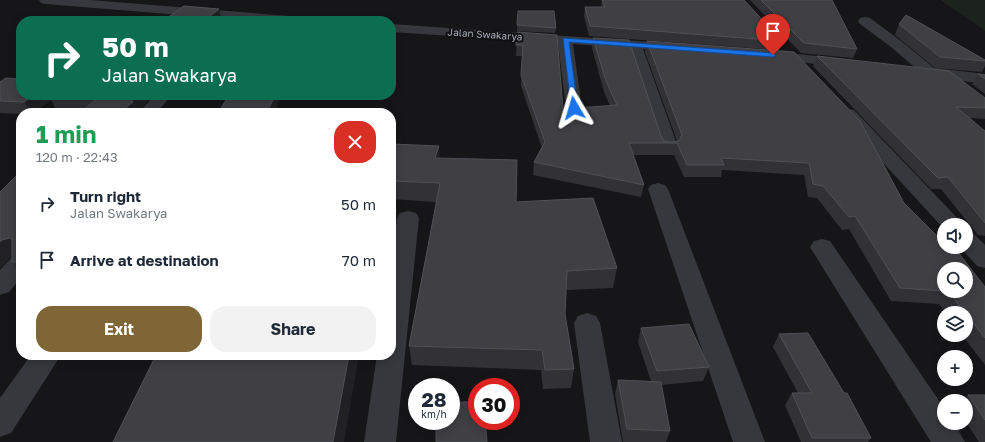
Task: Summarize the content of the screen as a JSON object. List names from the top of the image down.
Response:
{
  "streets": {
    "street": ["Jalan Swakarya"]
  },
  "page": {
    "turn": ["50 m", "Jalan Swakarya"],
    "heading": ["1 min", "120 m · 22:43"],
    "list": [
      {
        "name": "Turn right",
        "note": "Jalan Swakarya",
        "value": "50 m"
      },
      {
        "name": "Arrive at destination",
        "value": "70 m"
      }
    ],
    "map_buttons": ["+", "−"],
    "buttons": ["Exit", "Share"],
    "speed": "28 km/h",
    "limit": "30"
  }
}
